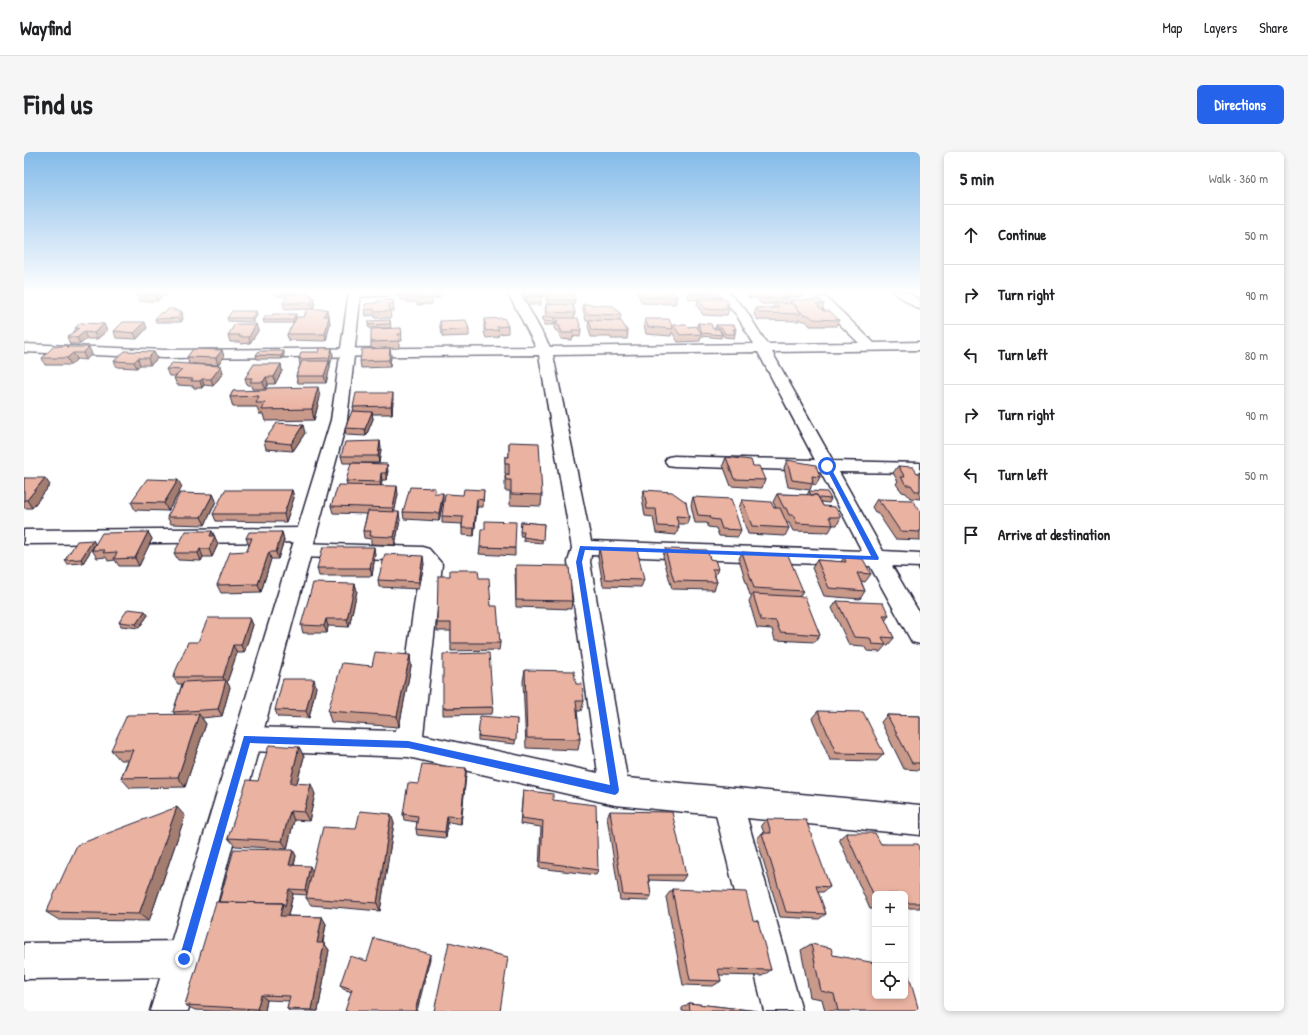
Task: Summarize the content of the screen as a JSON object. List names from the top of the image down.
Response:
{
  "page": {
    "header": "Wayfind",
    "nav": ["Map", "Layers", "Share"],
    "title": "Find us",
    "buttons": "Directions",
    "heading": ["5 min", "Walk · 360 m"],
    "list": [
      ["Continue", "50 m"],
      ["Turn right", "90 m"],
      ["Turn left", "80 m"],
      ["Turn right", "90 m"],
      ["Turn left", "50 m"],
      "Arrive at destination"
    ],
    "map_buttons": ["+", "−"]
  }
}
